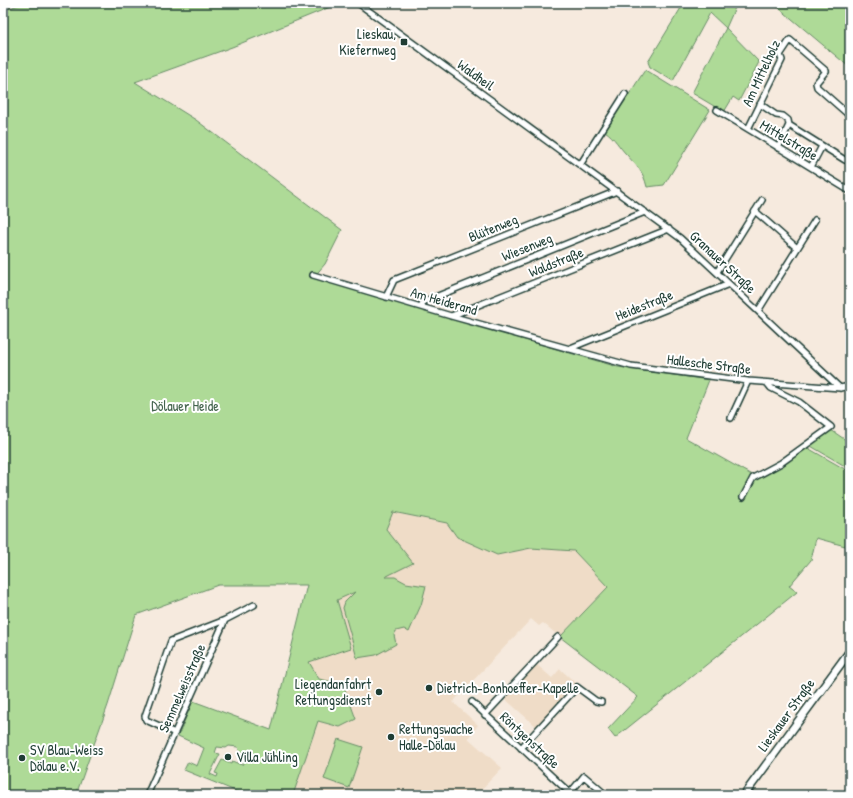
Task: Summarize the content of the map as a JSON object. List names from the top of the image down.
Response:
{
  "streets": {
    "street": [
      "Am Mittelholz",
      "Waldheil",
      "Mittelstraße",
      "Blütenweg",
      "Wiesenweg",
      "Waldstraße",
      "Granauer Straße",
      "Am Heiderand",
      "Heidestraße",
      "Hallesche Straße",
      "Semmelweisstraße",
      "Lieskauer Straße",
      "Röntgenstraße"
    ]
  },
  "crossings": [
    ["Am Mittelholz", "Mittelstraße"],
    ["Waldheil", "Granauer Straße"],
    ["Blütenweg", "Granauer Straße"],
    ["Blütenweg", "Am Heiderand"],
    ["Wiesenweg", "Granauer Straße"],
    ["Wiesenweg", "Am Heiderand"],
    ["Waldstraße", "Granauer Straße"],
    ["Waldstraße", "Am Heiderand"],
    ["Granauer Straße", "Heidestraße"],
    ["Granauer Straße", "Hallesche Straße"],
    ["Am Heiderand", "Heidestraße"],
    ["Am Heiderand", "Hallesche Straße"],
    ["Heidestraße", "Hallesche Straße"]
  ],
  "parks": ["Dölauer Heide"],
  "places": {
    "transit": ["Lieskau, Kiefernweg"],
    "other": [
      "Dietrich-Bonhoeffer-Kapelle",
      "Liegendanfahrt Rettungsdienst",
      "Rettungswache Halle-Dölau",
      "Villa Jühling",
      "SV Blau-Weiss Dölau e.V."
    ]
  }
}
